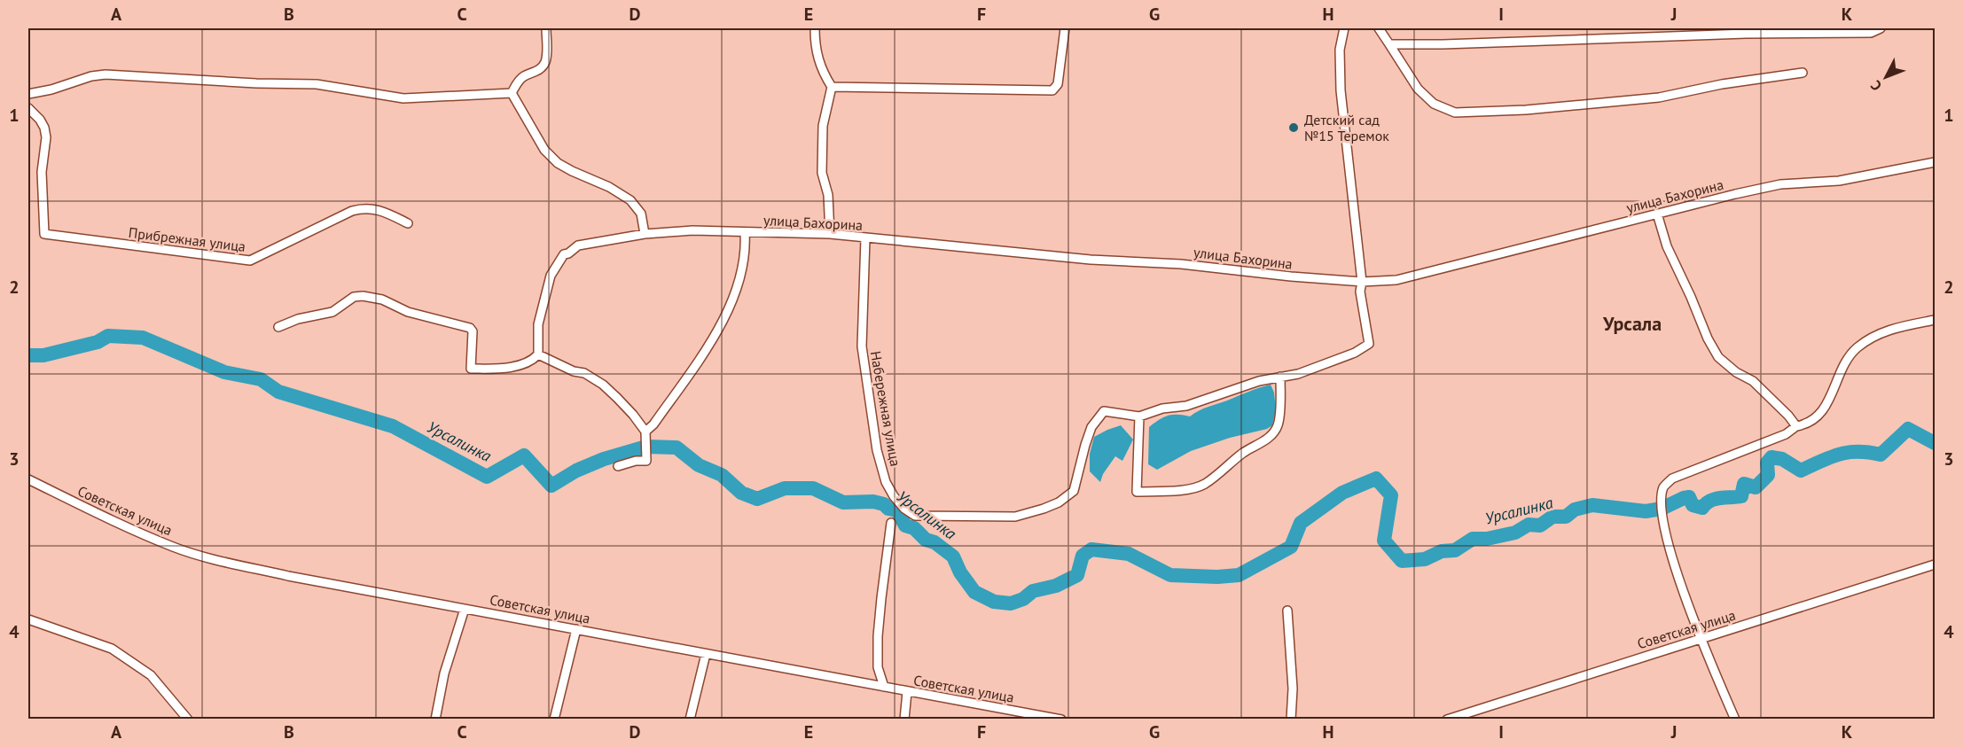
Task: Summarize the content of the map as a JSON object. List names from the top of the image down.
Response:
{
  "streets": {
    "street": [
      "улица Бахорина",
      "Прибрежная улица",
      "Набережная улица",
      "Советская улица"
    ]
  },
  "crossings": [
    ["улица Бахорина", "Набережная улица"]
  ],
  "districts": ["Урсала"],
  "water": ["Урсалинка"],
  "places": ["Детский сад №15 Теремок"],
  "north": "bottom left",
  "grid": {
    "columns": [
      "A",
      "B",
      "C",
      "D",
      "E",
      "F",
      "G",
      "H",
      "I",
      "J",
      "K"
    ],
    "rows": [
      "1",
      "2",
      "3",
      "4"
    ]
  }
}
